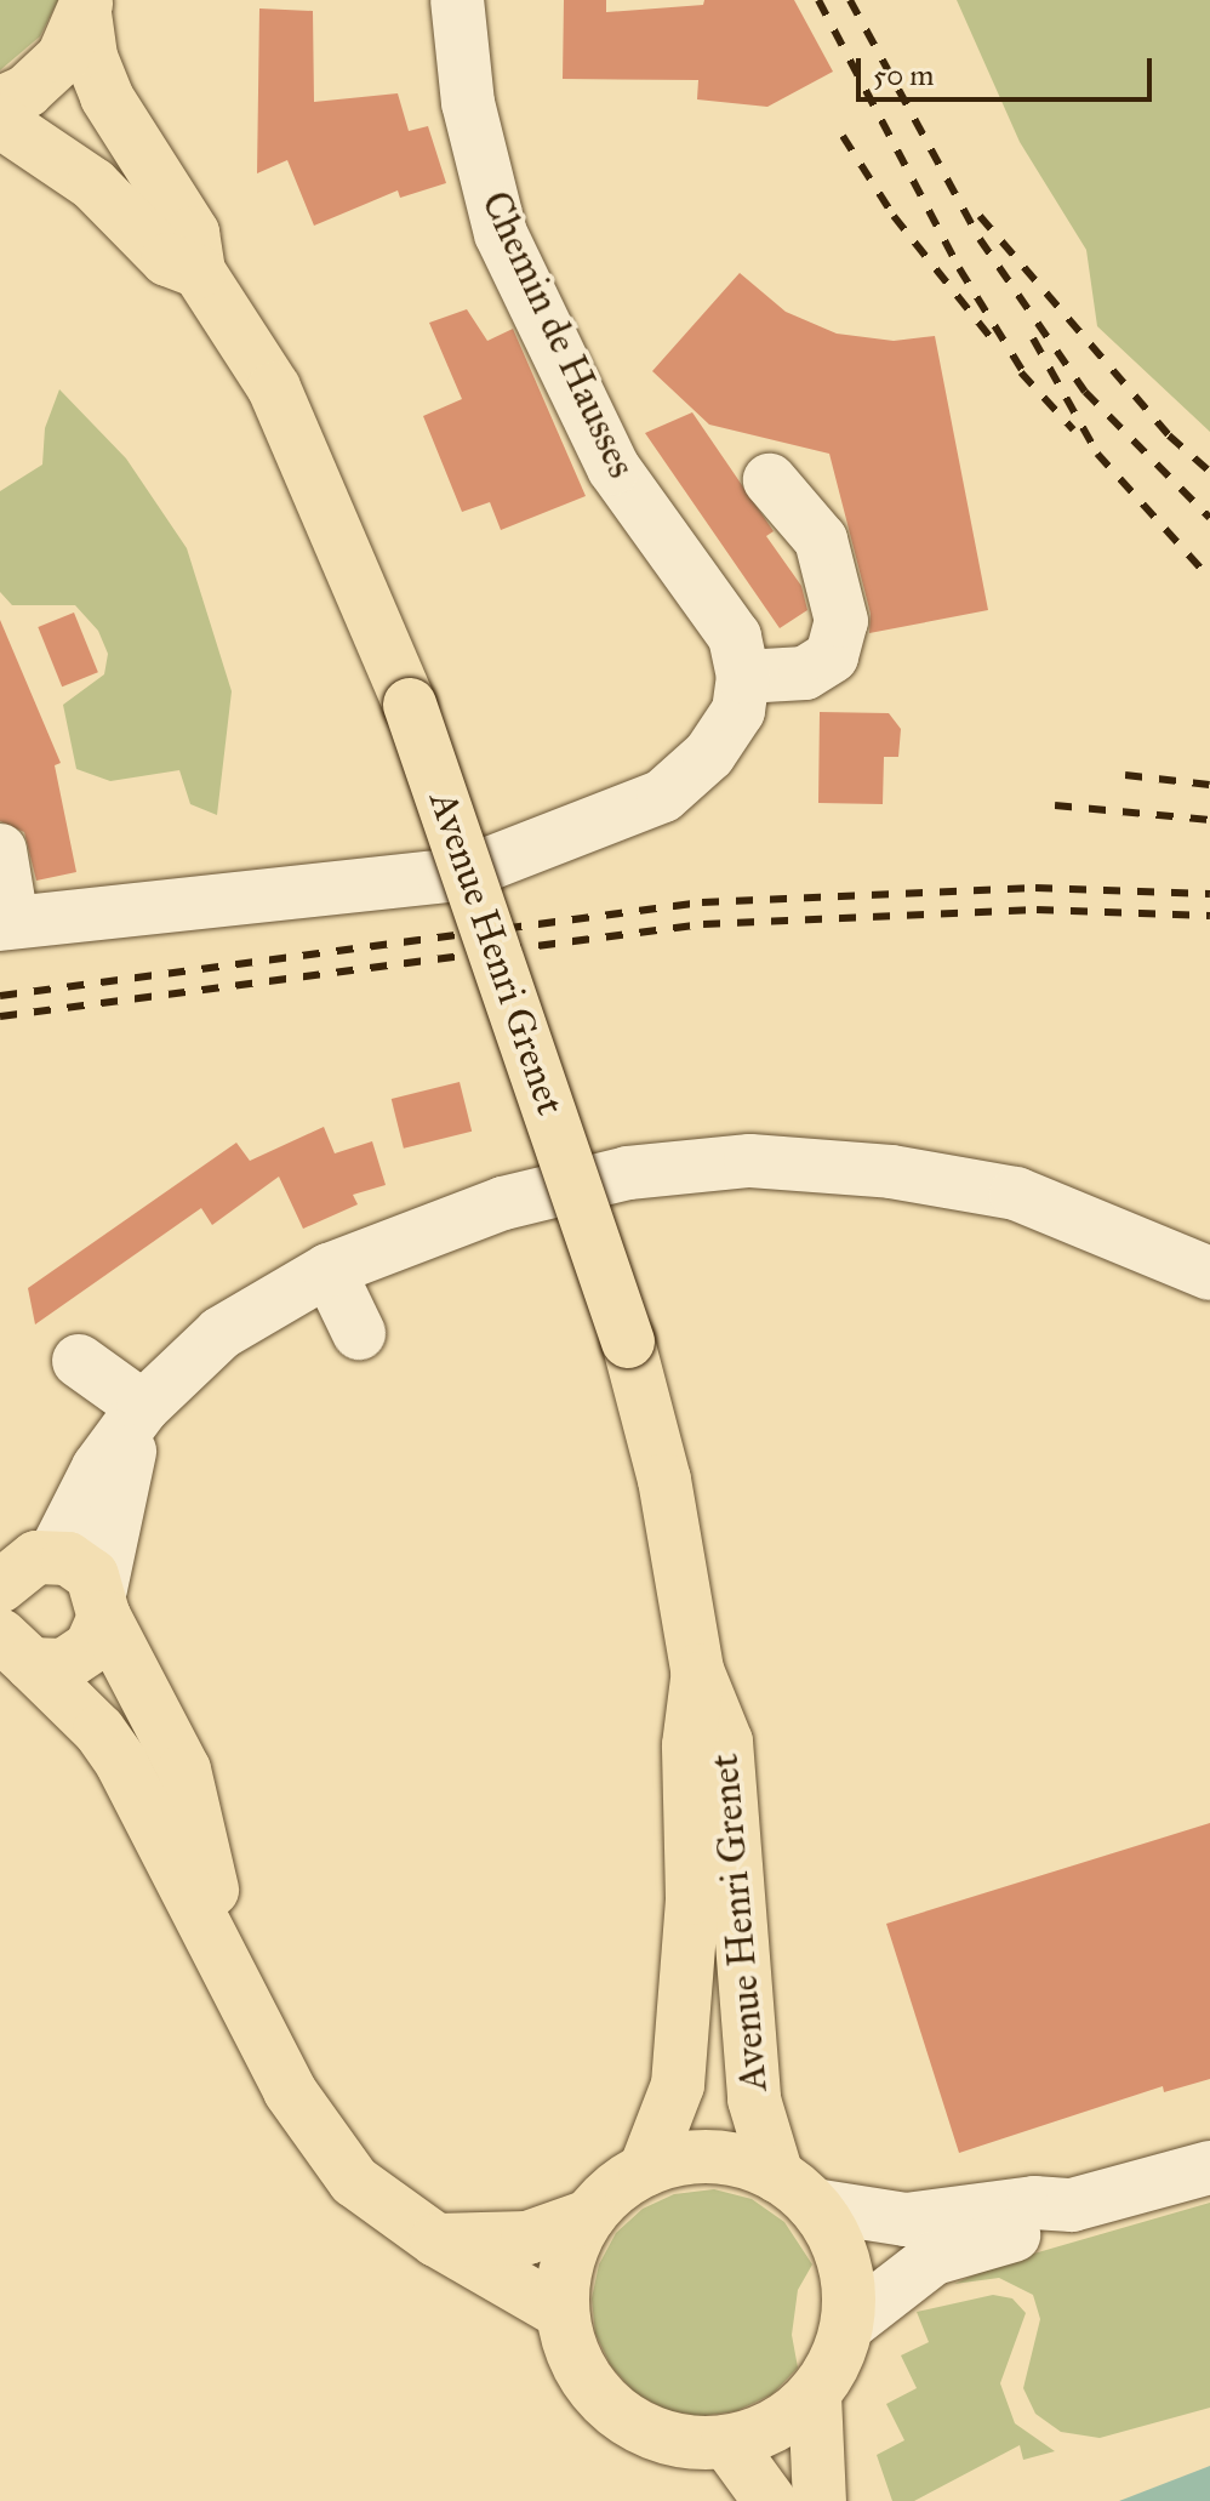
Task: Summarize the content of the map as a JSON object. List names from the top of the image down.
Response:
{
  "streets": {
    "main road": ["Avenue Henri Grenet"],
    "street": ["Chemin de Hausses"]
  },
  "scale_bar": "50 m"
}
